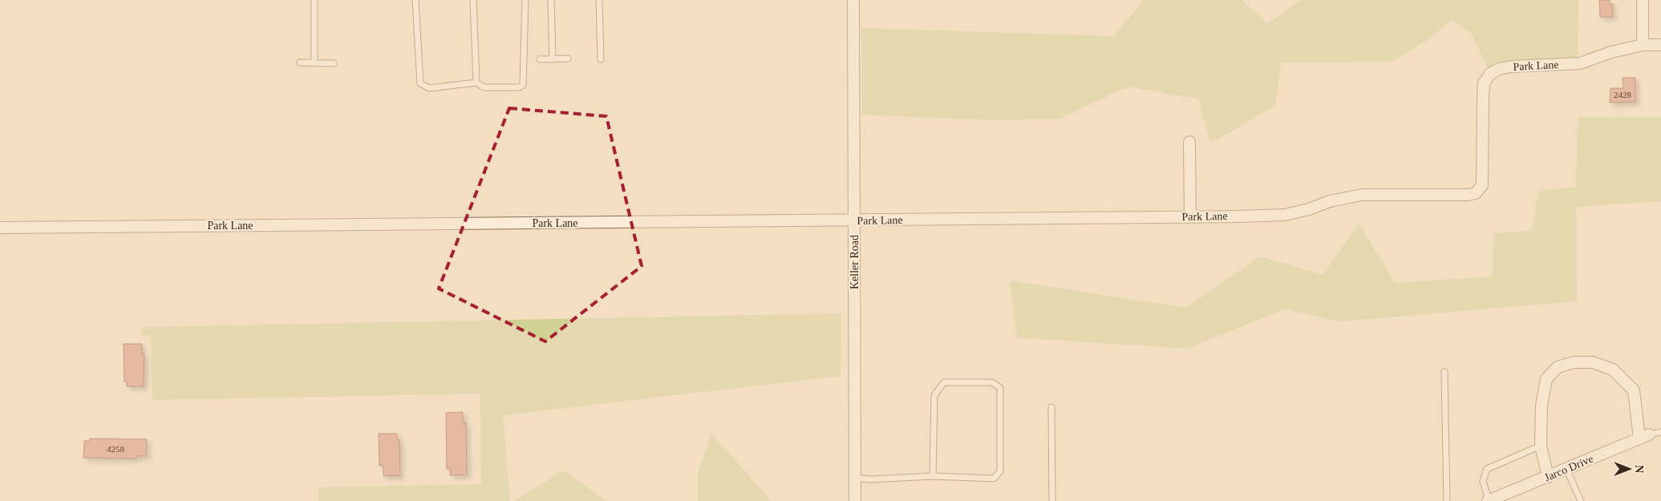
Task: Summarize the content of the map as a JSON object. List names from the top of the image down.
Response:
{
  "streets": {
    "street": ["Park Lane", "Keller Road", "Jarco Drive"]
  },
  "crossings": [
    ["Park Lane", "Keller Road"]
  ],
  "house_numbers": ["2428", "4258"],
  "north": "right"
}
